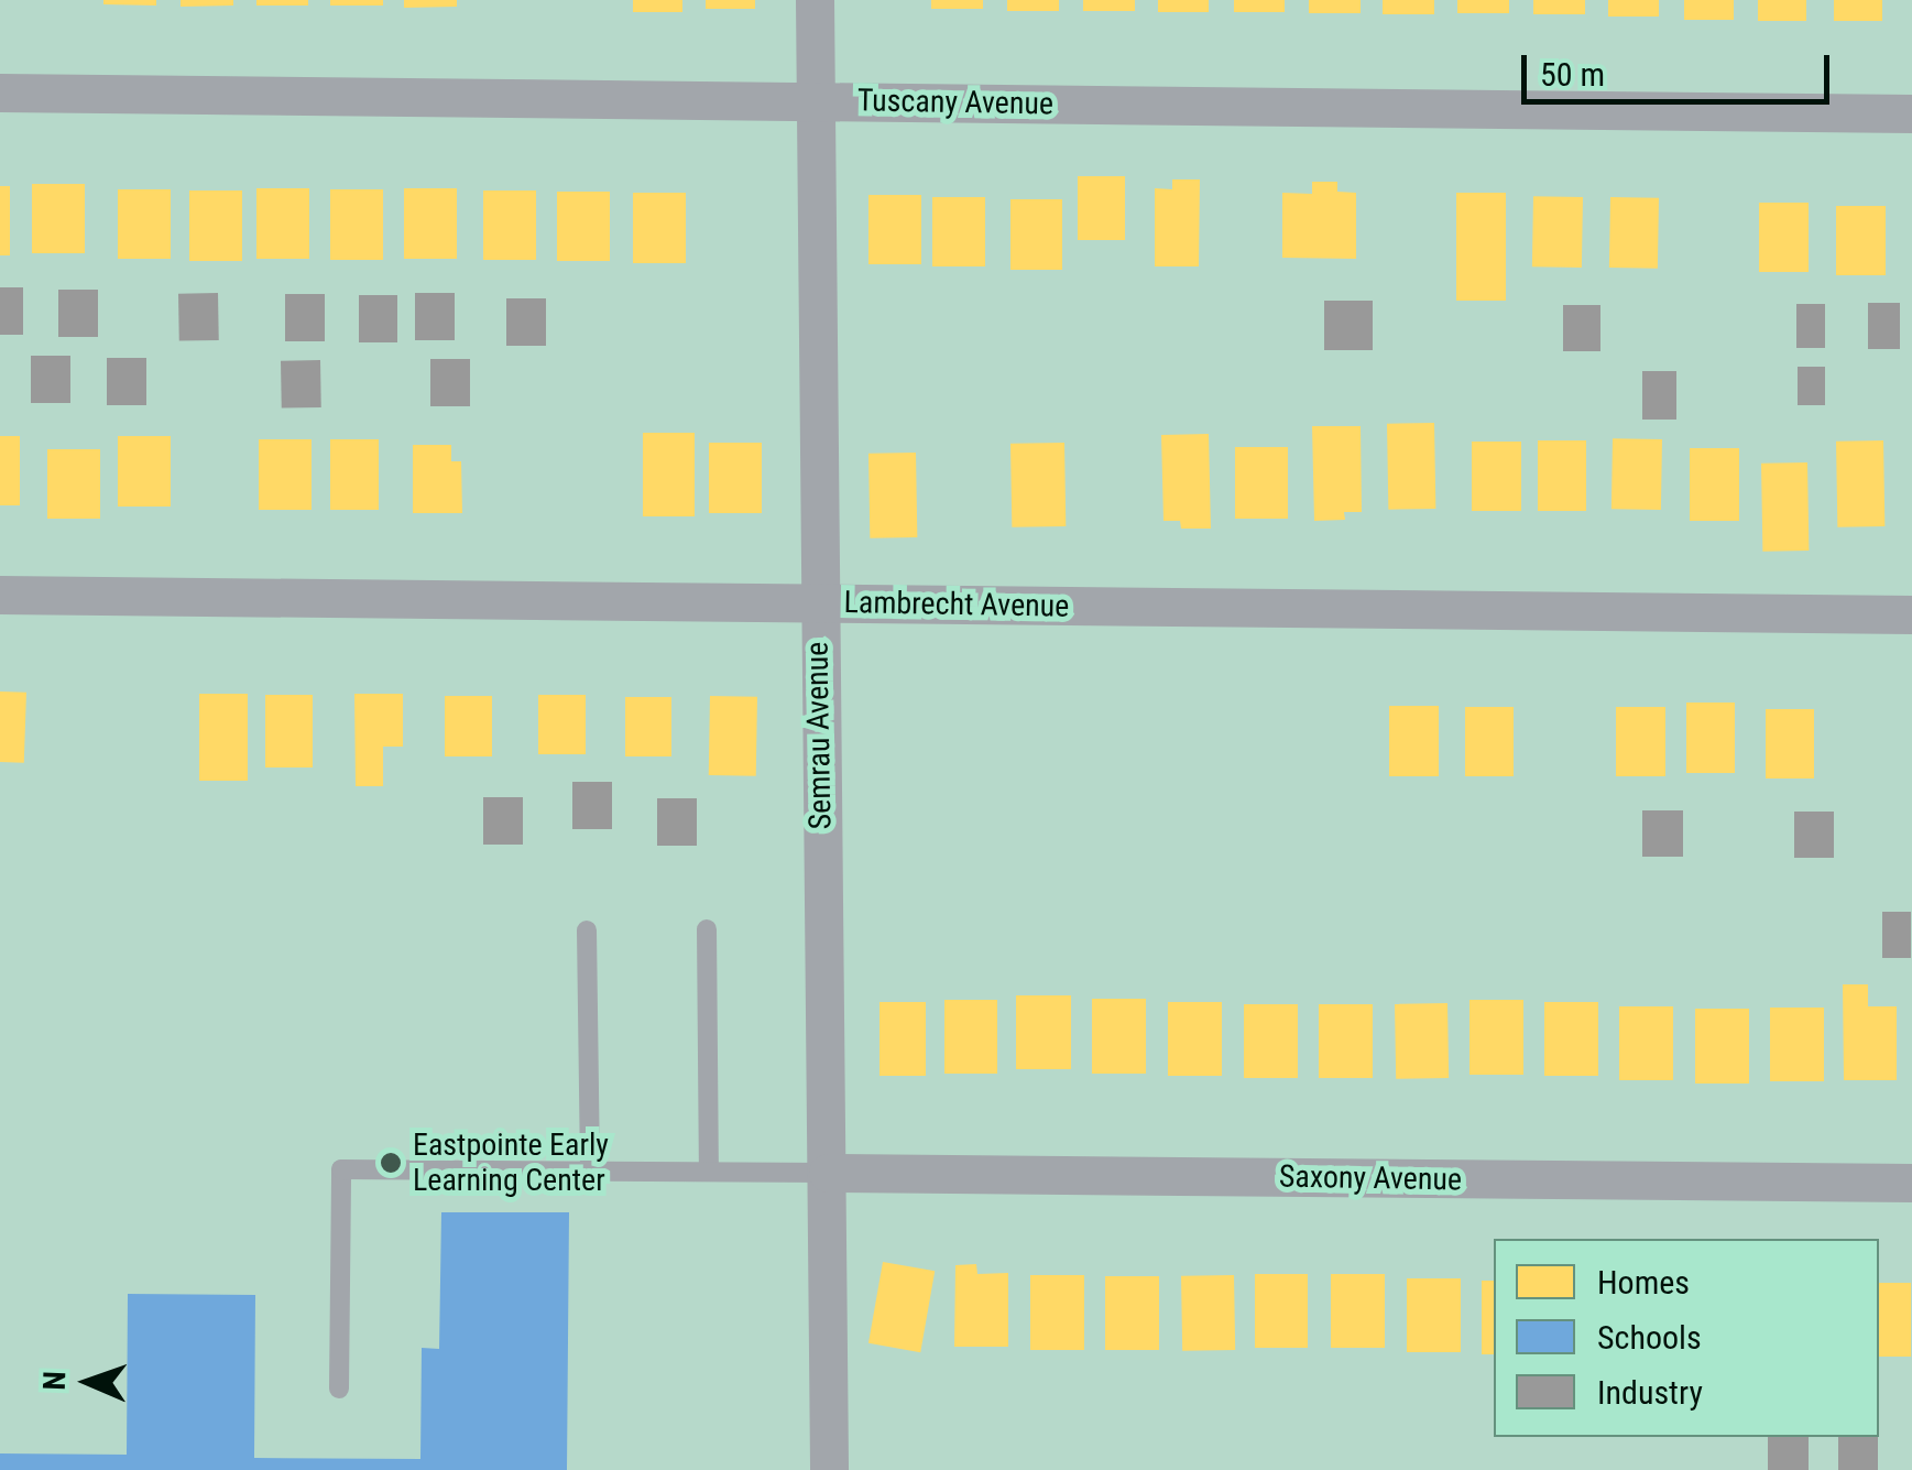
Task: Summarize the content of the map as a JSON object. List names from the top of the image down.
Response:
{
  "streets": {
    "street": [
      "Tuscany Avenue",
      "Lambrecht Avenue",
      "Semrau Avenue",
      "Saxony Avenue"
    ]
  },
  "crossings": [
    ["Tuscany Avenue", "Semrau Avenue"],
    ["Lambrecht Avenue", "Semrau Avenue"],
    ["Semrau Avenue", "Saxony Avenue"]
  ],
  "places": ["Eastpointe Early Learning Center"],
  "legend": ["Homes", "Schools", "Industry"],
  "scale_bar": "50 m",
  "north": "left"
}
